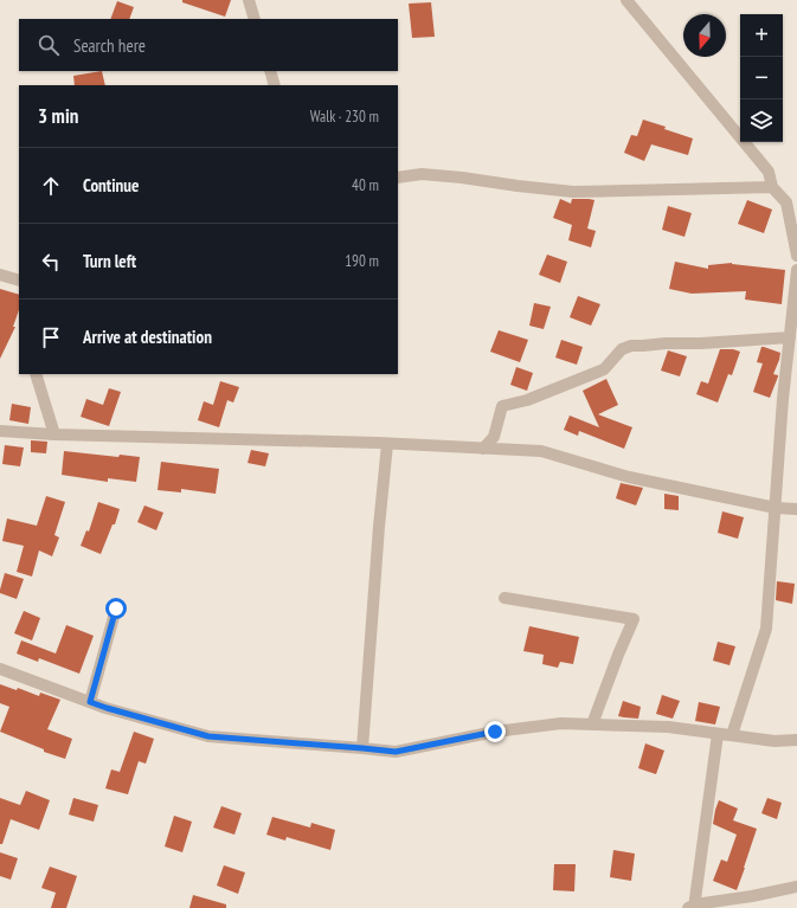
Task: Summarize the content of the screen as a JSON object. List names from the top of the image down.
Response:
{
  "north": "bottom",
  "page": {
    "map_buttons": ["+", "−"],
    "search": "Search here",
    "heading": ["3 min", "Walk · 230 m"],
    "list": [
      ["Continue", "40 m"],
      ["Turn left", "190 m"],
      "Arrive at destination"
    ]
  }
}
